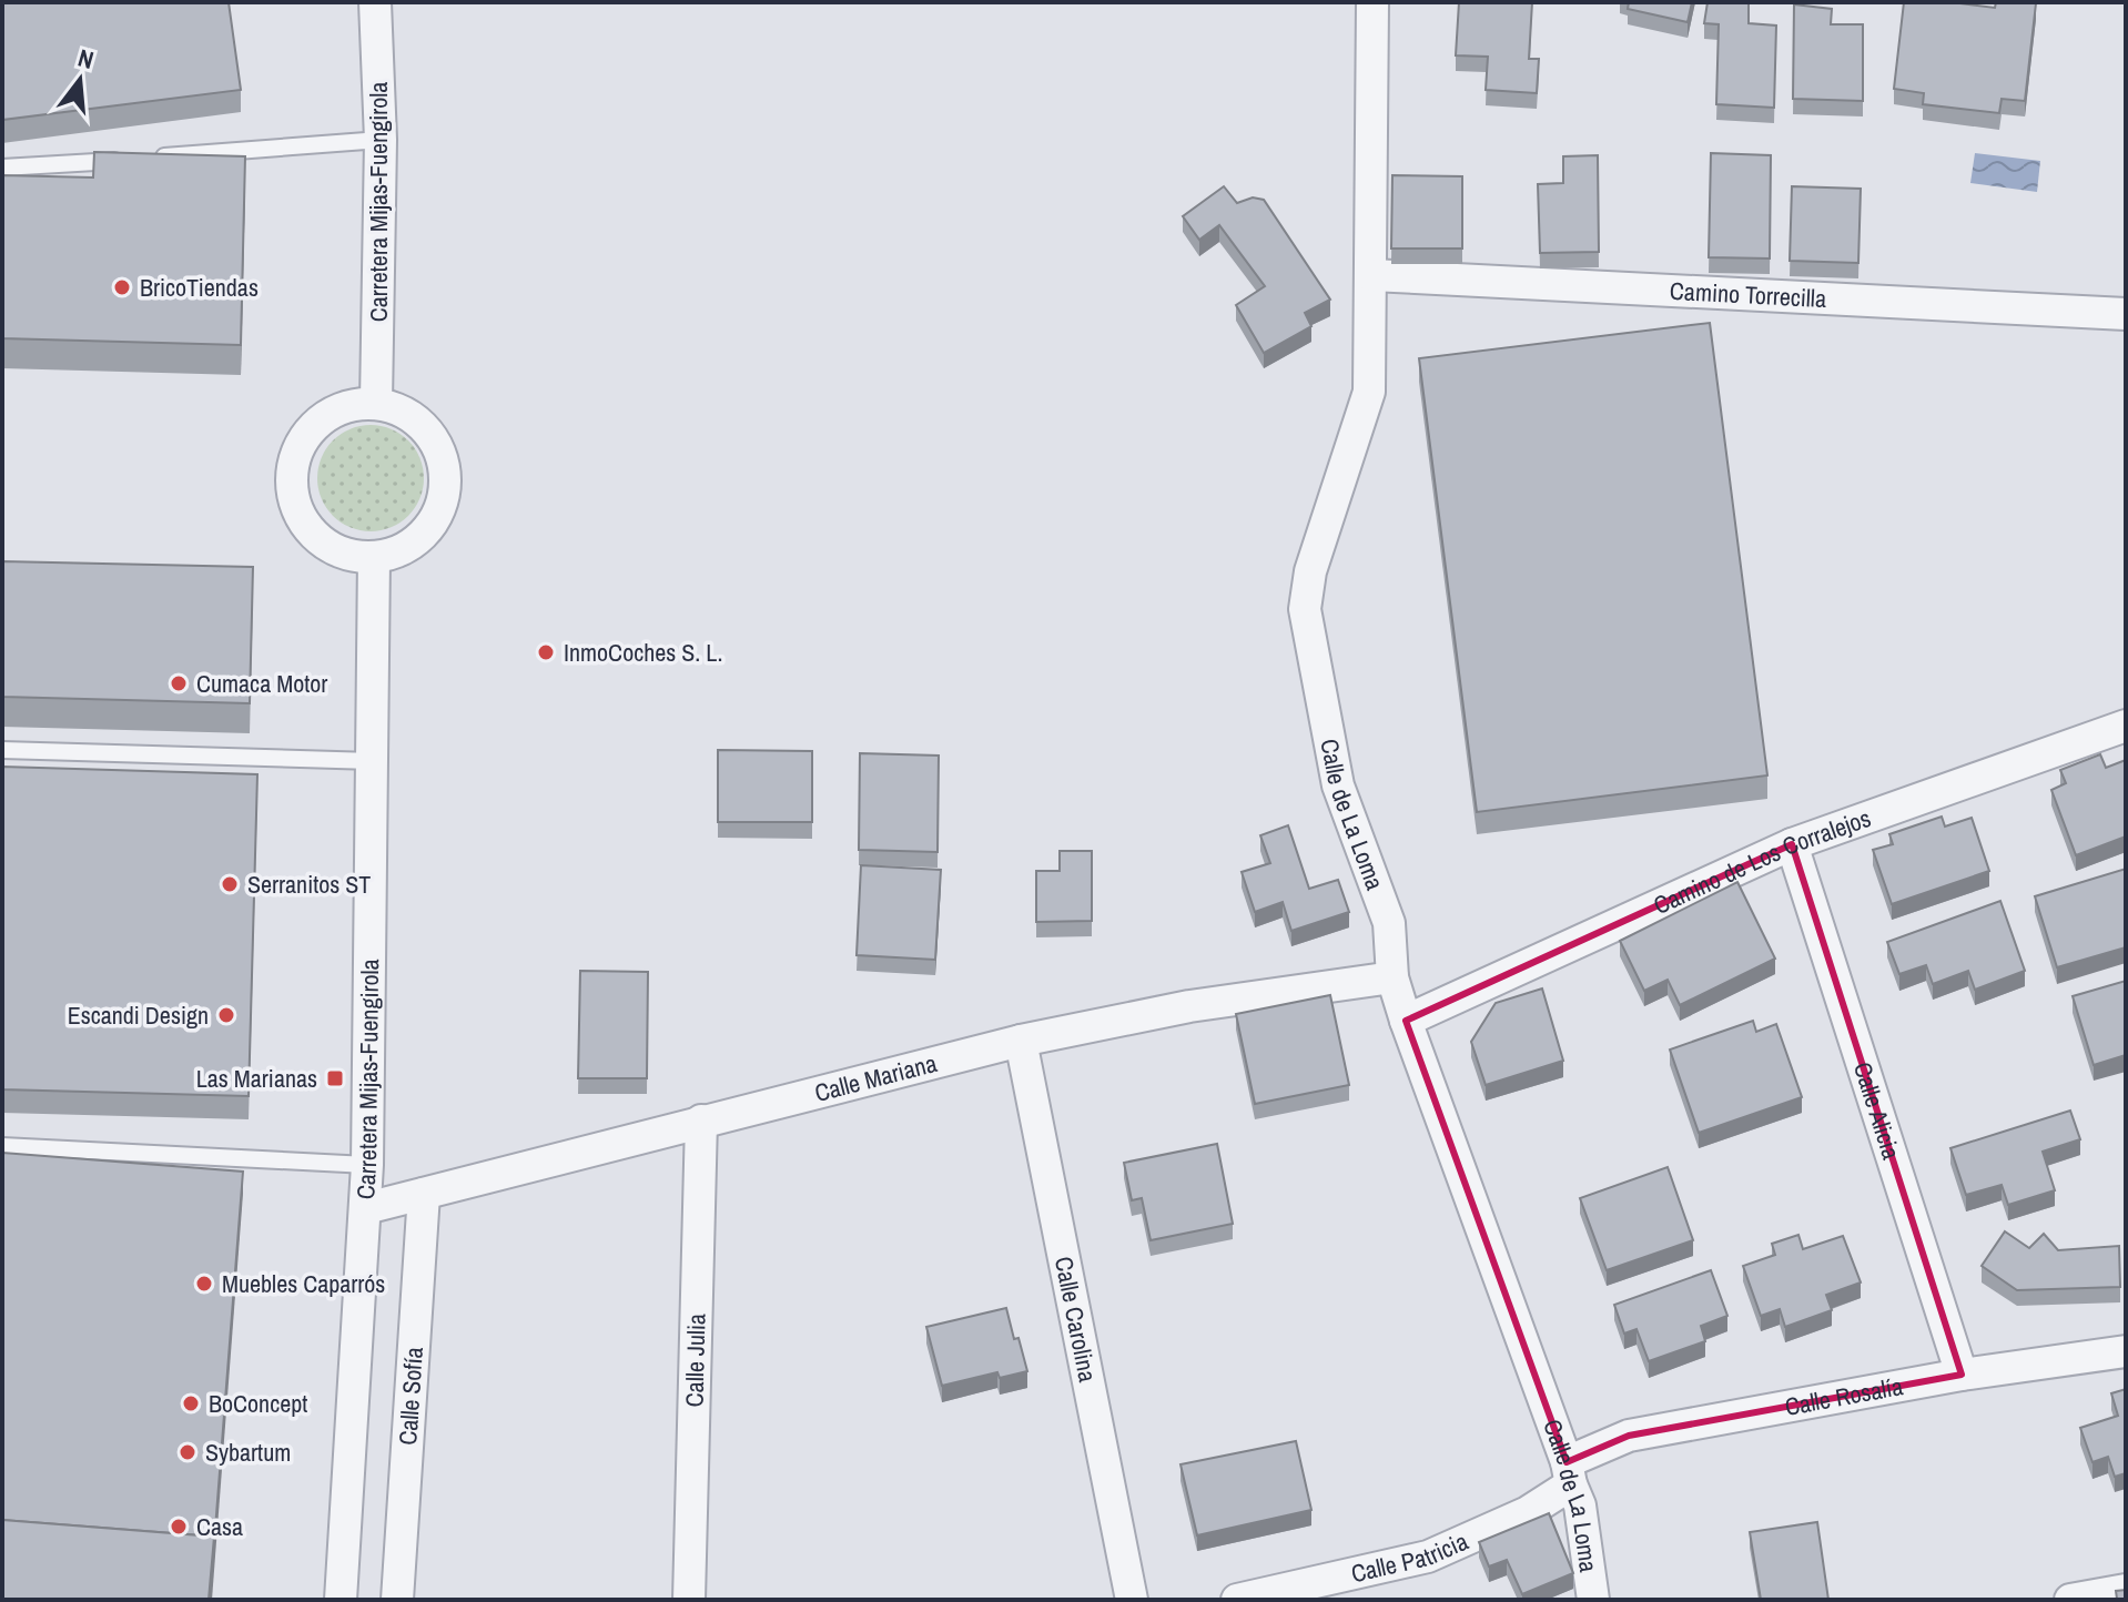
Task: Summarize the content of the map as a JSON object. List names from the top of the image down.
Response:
{
  "streets": {
    "street": [
      "Carretera Mijas-Fuengirola",
      "Camino Torrecilla",
      "Calle de La Loma",
      "Camino de Los Corralejos",
      "Calle Mariana",
      "Calle Alicia",
      "Calle Carolina",
      "Calle Julia",
      "Calle Sofía",
      "Calle Rosalía",
      "Calle Patricia"
    ]
  },
  "crossings": [
    ["Carretera Mijas-Fuengirola", "Calle Mariana"],
    ["Camino Torrecilla", "Calle de La Loma"],
    ["Calle de La Loma", "Camino de Los Corralejos"],
    ["Calle de La Loma", "Calle Mariana"],
    ["Calle de La Loma", "Calle Rosalía"],
    ["Calle de La Loma", "Calle Patricia"],
    ["Camino de Los Corralejos", "Calle Alicia"],
    ["Calle Mariana", "Calle Carolina"],
    ["Calle Mariana", "Calle Julia"],
    ["Calle Mariana", "Calle Sofía"],
    ["Calle Alicia", "Calle Rosalía"],
    ["Calle Rosalía", "Calle Patricia"]
  ],
  "places": {
    "other": [
      "BricoTiendas",
      "InmoCoches S. L.",
      "Cumaca Motor",
      "Serranitos ST",
      "Escandi Design",
      "Muebles Caparrós",
      "BoConcept",
      "Sybartum",
      "Casa"
    ],
    "transit": ["Las Marianas"]
  },
  "north": "top"
}
